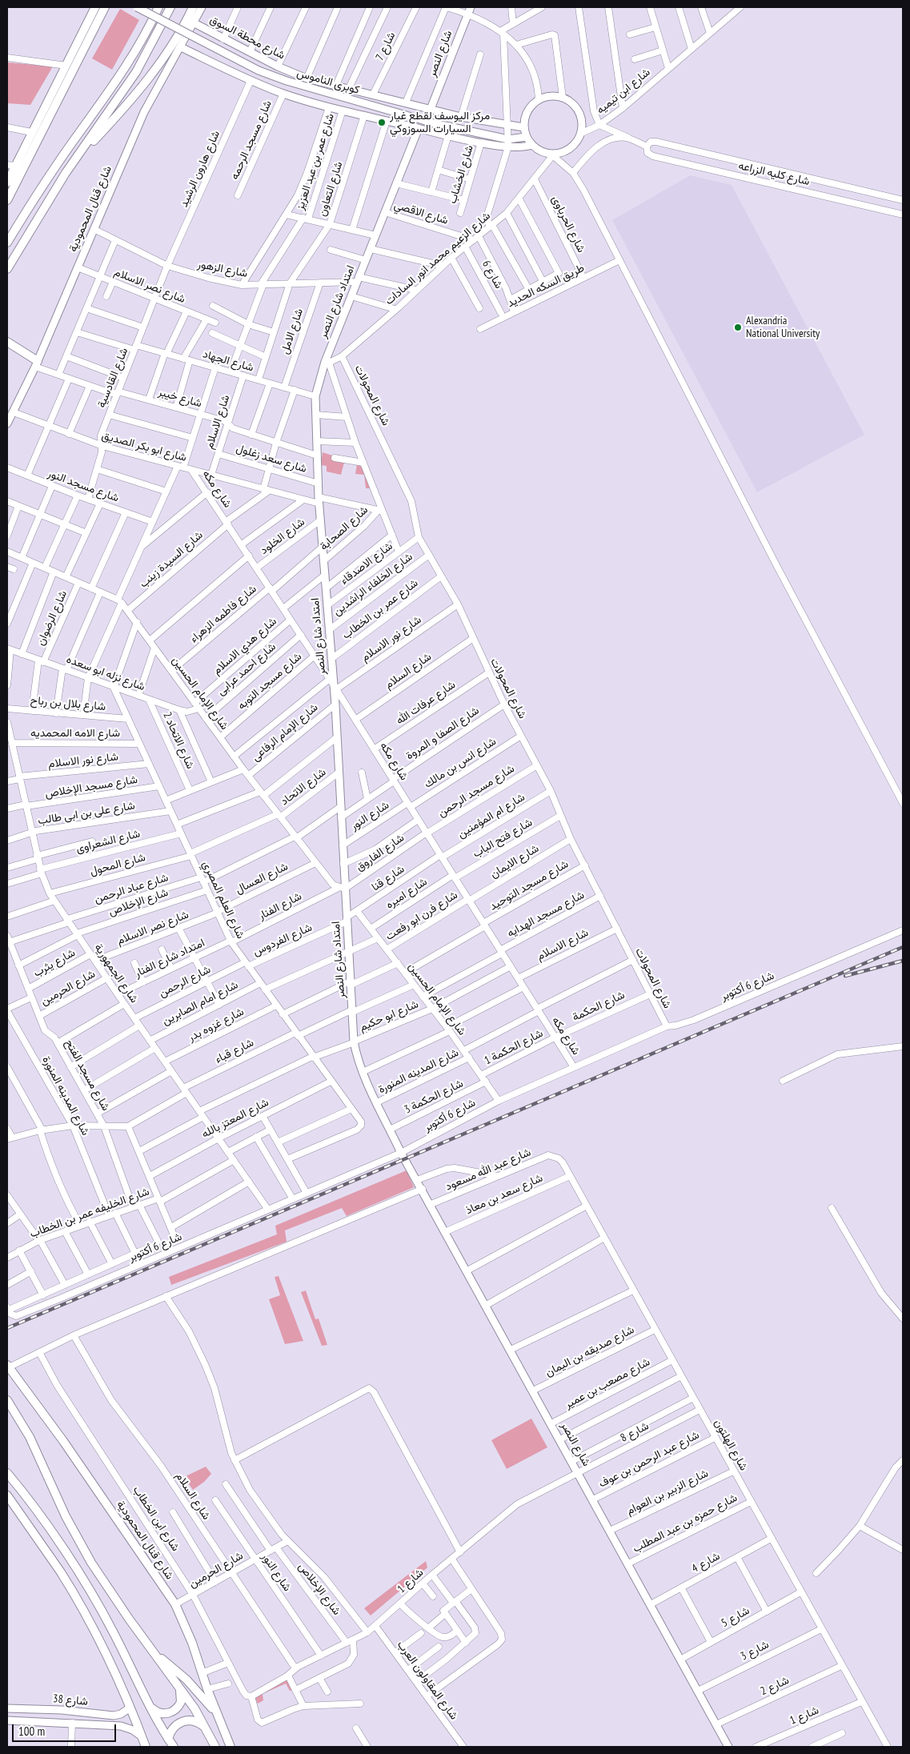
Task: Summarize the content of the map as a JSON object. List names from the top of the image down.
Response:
{
  "streets": {
    "main road": ["شارع قنال المحمودية"],
    "street": [
      "شارع محطة السوق",
      "شارع 7",
      "شارع النصر",
      "كوبرى الناموس",
      "شارع ابن تيميه",
      "شارع مسجد الرحمه",
      "شارع عمر بن عبد العزيز",
      "شارع هارون الرشيد",
      "شارع كليه الزراعه",
      "شارع الخشاب",
      "شارع التعاون",
      "شارع الاقصي",
      "شارع الحرباوى",
      "شارع الزعيم محمد انور السادات",
      "شارع الزهور",
      "شارع 6",
      "شارع نصر الاسلام",
      "طريق السكه الحديد",
      "امتداد شارع النصر",
      "شارع الامل",
      "شارع الجهاد",
      "شارع القادسية",
      "شارع المحولات",
      "شارع خيبر",
      "شارع الاسلام",
      "شارع ابو بكر الصديق",
      "شارع سعد زغلول",
      "شارع مسجد النور",
      "شارع مكه",
      "شارع الصحابة",
      "شارع الخلود",
      "شارع السيدة زينب",
      "شارع الاصدقاء",
      "شارع الخلفاء الراشدين",
      "شارع عمر بن الخطاب",
      "شارع فاطمه الزهراء",
      "شارع الرضوان",
      "شارع نور الاسلام",
      "شارع هدي الاسلام",
      "شارع احمد عرابى",
      "شارع السلام",
      "شارع نزله ابو سعده",
      "شارع مسجد التوبه",
      "شارع الإمام الحسين",
      "شارع عرفات الله",
      "شارع بلال بن رباح",
      "شارع الإمام الرفاعى",
      "شارع الامه المحمديه",
      "شارع الصفا و المروة",
      "شارع الاتحاد 2",
      "شارع انس بن مالك",
      "شارع مسجد الإخلاص",
      "شارع الاتحاد",
      "شارع مسجد الرحمن",
      "شارع على بن ابى طالب",
      "شارع النور",
      "شارع ام المؤمنين",
      "شارع فتح الباب",
      "شارع الشعراوى",
      "شارع الفاروق",
      "شارع الايمان",
      "شارع المحول",
      "شارع العسال",
      "شارع قنا",
      "شارع مسجد التوحيد",
      "شارع عباد الرحمن",
      "شارع اميره",
      "شارع العلم المصري",
      "شارع الإخلاص",
      "شارع الفنار",
      "شارع مسجد الهدايه",
      "شارع فرن ابو رفعت",
      "شارع الفردوس",
      "امتداد شارع الفنار",
      "شارع يثرب",
      "شارع الجمهورية",
      "شارع الرحمن",
      "شارع 6 أكتوبر",
      "شارع الحرمين",
      "شارع امام الصابرين",
      "شارع الحكمة",
      "شارع ابو حكيم",
      "شارع غزوه بدر",
      "شارع الحكمة 1",
      "شارع قباء",
      "شارع المدينه المنورة",
      "شارع مسجد الفتح",
      "شارع الحكمة 3",
      "شارع المعتز بالله",
      "شارع عبد الله مسعود",
      "شارع سعد بن معاذ",
      "شارع الخليفه عمر بن الخطاب",
      "شارع صديقه بن اليمان",
      "شارع مصعب بن عمير",
      "شارع 8",
      "شارع الهلتون",
      "شارع عبد الرحمن بن عوف",
      "شارع الزبير بن العوام",
      "شارع ابن الخطاب",
      "شارع حمزه بن عبد المطلب",
      "شارع 4",
      "شارع 1",
      "شارع 5",
      "شارع 3",
      "شارع المقاولون العرب",
      "شارع 2",
      "شارع 38"
    ]
  },
  "crossings": [
    ["شارع محطة السوق", "شارع 7"],
    ["شارع محطة السوق", "شارع النصر"],
    ["شارع محطة السوق", "كوبرى الناموس"],
    ["شارع محطة السوق", "شارع ابن تيميه"],
    ["شارع محطة السوق", "شارع قنال المحمودية"],
    ["شارع محطة السوق", "شارع الزعيم محمد انور السادات"],
    ["شارع النصر", "امتداد شارع النصر"],
    ["شارع النصر", "شارع 6 أكتوبر"],
    ["شارع النصر", "شارع عبد الله مسعود"],
    ["شارع النصر", "شارع سعد بن معاذ"],
    ["شارع النصر", "شارع صديقه بن اليمان"],
    ["شارع النصر", "شارع مصعب بن عمير"],
    ["شارع النصر", "شارع 8"],
    ["شارع النصر", "شارع عبد الرحمن بن عوف"],
    ["شارع النصر", "شارع الزبير بن العوام"],
    ["شارع النصر", "شارع حمزه بن عبد المطلب"],
    ["شارع النصر", "شارع 4"],
    ["شارع النصر", "شارع 1"],
    ["شارع النصر", "شارع 5"],
    ["شارع النصر", "شارع 3"],
    ["شارع النصر", "شارع 2"],
    ["كوبرى الناموس", "شارع ابن تيميه"],
    ["كوبرى الناموس", "شارع الزعيم محمد انور السادات"],
    ["شارع ابن تيميه", "شارع كليه الزراعه"],
    ["شارع ابن تيميه", "شارع الزعيم محمد انور السادات"],
    ["شارع عمر بن عبد العزيز", "شارع الزهور"],
    ["شارع عمر بن عبد العزيز", "شارع الجهاد"],
    ["شارع هارون الرشيد", "شارع الزهور"],
    ["شارع هارون الرشيد", "شارع القادسية"],
    ["شارع التعاون", "شارع الزهور"],
    ["شارع قنال المحمودية", "شارع الزهور"],
    ["شارع قنال المحمودية", "شارع نصر الاسلام"],
    ["شارع قنال المحمودية", "شارع خيبر"],
    ["شارع قنال المحمودية", "شارع ابو بكر الصديق"],
    ["شارع قنال المحمودية", "شارع الحرمين"],
    ["شارع الاقصي", "شارع الزعيم محمد انور السادات"],
    ["شارع الاقصي", "امتداد شارع النصر"],
    ["شارع الحرباوى", "شارع الزعيم محمد انور السادات"],
    ["شارع الحرباوى", "طريق السكه الحديد"],
    ["شارع الزعيم محمد انور السادات", "شارع الزهور"],
    ["شارع الزعيم محمد انور السادات", "شارع 6"],
    ["شارع الزعيم محمد انور السادات", "امتداد شارع النصر"],
    ["شارع الزعيم محمد انور السادات", "شارع المحولات"],
    ["شارع الزهور", "امتداد شارع النصر"],
    ["شارع الزهور", "شارع الامل"],
    ["شارع الزهور", "شارع القادسية"],
    ["شارع نصر الاسلام", "شارع القادسية"],
    ["شارع نصر الاسلام", "شارع العسال"],
    ["شارع نصر الاسلام", "شارع العلم المصري"],
    ["شارع نصر الاسلام", "شارع الجمهورية"],
    ["امتداد شارع النصر", "شارع الجهاد"],
    ["امتداد شارع النصر", "شارع خيبر"],
    ["امتداد شارع النصر", "شارع ابو بكر الصديق"],
    ["امتداد شارع النصر", "شارع سعد زغلول"],
    ["امتداد شارع النصر", "شارع مكه"],
    ["امتداد شارع النصر", "شارع الصحابة"],
    ["امتداد شارع النصر", "شارع الخلود"],
    ["امتداد شارع النصر", "شارع الاصدقاء"],
    ["امتداد شارع النصر", "شارع الخلفاء الراشدين"],
    ["امتداد شارع النصر", "شارع عمر بن الخطاب"],
    ["امتداد شارع النصر", "شارع فاطمه الزهراء"],
    ["امتداد شارع النصر", "شارع نور الاسلام"],
    ["امتداد شارع النصر", "شارع الإمام الحسين"],
    ["امتداد شارع النصر", "شارع الإمام الرفاعى"],
    ["امتداد شارع النصر", "شارع الصفا و المروة"],
    ["امتداد شارع النصر", "شارع الاتحاد"],
    ["امتداد شارع النصر", "شارع النور"],
    ["امتداد شارع النصر", "شارع الفاروق"],
    ["امتداد شارع النصر", "شارع قنا"],
    ["امتداد شارع النصر", "شارع الفنار"],
    ["امتداد شارع النصر", "شارع الفردوس"],
    ["امتداد شارع النصر", "شارع 6 أكتوبر"],
    ["امتداد شارع النصر", "شارع ابو حكيم"],
    ["امتداد شارع النصر", "شارع قباء"],
    ["امتداد شارع النصر", "شارع المدينه المنورة"],
    ["امتداد شارع النصر", "شارع الحكمة 3"],
    ["شارع الامل", "شارع الجهاد"],
    ["شارع الجهاد", "شارع القادسية"],
    ["شارع الجهاد", "شارع الاسلام"],
    ["شارع القادسية", "شارع خيبر"],
    ["شارع القادسية", "شارع ابو بكر الصديق"],
    ["شارع القادسية", "شارع مسجد النور"],
    ["شارع المحولات", "شارع الاسلام"],
    ["شارع المحولات", "شارع الاصدقاء"],
    ["شارع المحولات", "شارع الخلفاء الراشدين"],
    ["شارع المحولات", "شارع عمر بن الخطاب"],
    ["شارع المحولات", "شارع نور الاسلام"],
    ["شارع المحولات", "شارع السلام"],
    ["شارع المحولات", "شارع عرفات الله"],
    ["شارع المحولات", "شارع الصفا و المروة"],
    ["شارع المحولات", "شارع انس بن مالك"],
    ["شارع المحولات", "شارع مسجد الرحمن"],
    ["شارع المحولات", "شارع ام المؤمنين"],
    ["شارع المحولات", "شارع فتح الباب"],
    ["شارع المحولات", "شارع الايمان"],
    ["شارع المحولات", "شارع مسجد التوحيد"],
    ["شارع المحولات", "شارع مسجد الهدايه"],
    ["شارع المحولات", "شارع 6 أكتوبر"],
    ["شارع المحولات", "شارع الحكمة"],
    ["شارع خيبر", "شارع الاسلام"],
    ["شارع الاسلام", "شارع ابو بكر الصديق"],
    ["شارع الاسلام", "شارع سعد زغلول"],
    ["شارع الاسلام", "شارع مكه"],
    ["شارع ابو بكر الصديق", "شارع مكه"],
    ["شارع ابو بكر الصديق", "شارع الصحابة"],
    ["شارع مكه", "شارع الخلود"],
    ["شارع مكه", "شارع السيدة زينب"],
    ["شارع مكه", "شارع فاطمه الزهراء"],
    ["شارع مكه", "شارع نور الاسلام"],
    ["شارع مكه", "شارع هدي الاسلام"],
    ["شارع مكه", "شارع احمد عرابى"],
    ["شارع مكه", "شارع السلام"],
    ["شارع مكه", "شارع مسجد التوبه"],
    ["شارع مكه", "شارع عرفات الله"],
    ["شارع مكه", "شارع الصفا و المروة"],
    ["شارع مكه", "شارع انس بن مالك"],
    ["شارع مكه", "شارع مسجد الرحمن"],
    ["شارع مكه", "شارع النور"],
    ["شارع مكه", "شارع ام المؤمنين"],
    ["شارع مكه", "شارع فتح الباب"],
    ["شارع مكه", "شارع الفاروق"],
    ["شارع مكه", "شارع الايمان"],
    ["شارع مكه", "شارع قنا"],
    ["شارع مكه", "شارع مسجد التوحيد"],
    ["شارع مكه", "شارع اميره"],
    ["شارع مكه", "شارع مسجد الهدايه"],
    ["شارع مكه", "شارع فرن ابو رفعت"],
    ["شارع مكه", "شارع 6 أكتوبر"],
    ["شارع مكه", "شارع الحكمة"],
    ["شارع مكه", "شارع ابو حكيم"],
    ["شارع مكه", "شارع الحكمة 1"],
    ["شارع السيدة زينب", "شارع الإمام الحسين"],
    ["شارع فاطمه الزهراء", "شارع الإمام الحسين"],
    ["شارع الرضوان", "شارع نزله ابو سعده"],
    ["شارع الرضوان", "شارع الإمام الحسين"],
    ["شارع الرضوان", "شارع بلال بن رباح"],
    ["شارع نور الاسلام", "شارع العلم المصري"],
    ["شارع نور الاسلام", "شارع الجمهورية"],
    ["شارع هدي الاسلام", "شارع نزله ابو سعده"],
    ["شارع هدي الاسلام", "شارع الإمام الحسين"],
    ["شارع احمد عرابى", "شارع الإمام الحسين"],
    ["شارع السلام", "شارع الحرمين"],
    ["شارع السلام", "شارع 1"],
    ["شارع نزله ابو سعده", "شارع الإمام الحسين"],
    ["شارع نزله ابو سعده", "شارع الاتحاد 2"],
    ["شارع نزله ابو سعده", "شارع العلم المصري"],
    ["شارع مسجد التوبه", "شارع الإمام الحسين"],
    ["شارع الإمام الحسين", "شارع الإمام الرفاعى"],
    ["شارع الإمام الحسين", "شارع الاتحاد"],
    ["شارع الإمام الحسين", "شارع الفاروق"],
    ["شارع الإمام الحسين", "شارع العسال"],
    ["شارع الإمام الحسين", "شارع قنا"],
    ["شارع الإمام الحسين", "شارع اميره"],
    ["شارع الإمام الحسين", "شارع الفنار"],
    ["شارع الإمام الحسين", "شارع مسجد الهدايه"],
    ["شارع الإمام الحسين", "شارع فرن ابو رفعت"],
    ["شارع الإمام الحسين", "شارع 6 أكتوبر"],
    ["شارع الإمام الحسين", "شارع ابو حكيم"],
    ["شارع الإمام الحسين", "شارع الحكمة 1"],
    ["شارع الإمام الحسين", "شارع قباء"],
    ["شارع الإمام الحسين", "شارع المدينه المنورة"],
    ["شارع الإمام الحسين", "شارع الحكمة 3"],
    ["شارع بلال بن رباح", "شارع العلم المصري"],
    ["شارع الامه المحمديه", "شارع العلم المصري"],
    ["شارع الامه المحمديه", "شارع الجمهورية"],
    ["شارع انس بن مالك", "شارع النور"],
    ["شارع مسجد الإخلاص", "شارع العلم المصري"],
    ["شارع مسجد الإخلاص", "شارع الجمهورية"],
    ["شارع الاتحاد", "شارع المحول"],
    ["شارع الاتحاد", "شارع العلم المصري"],
    ["شارع مسجد الرحمن", "شارع الفاروق"],
    ["شارع على بن ابى طالب", "شارع العلم المصري"],
    ["شارع على بن ابى طالب", "شارع الجمهورية"],
    ["شارع النور", "شارع الحرمين"],
    ["شارع النور", "شارع 1"],
    ["شارع ام المؤمنين", "شارع قنا"],
    ["شارع فتح الباب", "شارع اميره"],
    ["شارع الشعراوى", "شارع العلم المصري"],
    ["شارع الشعراوى", "شارع الجمهورية"],
    ["شارع الفاروق", "شارع الفنار"],
    ["شارع الايمان", "شارع فرن ابو رفعت"],
    ["شارع المحول", "شارع العلم المصري"],
    ["شارع المحول", "شارع الجمهورية"],
    ["شارع العسال", "شارع العلم المصري"],
    ["شارع قنا", "شارع الفردوس"],
    ["شارع عباد الرحمن", "شارع العلم المصري"],
    ["شارع عباد الرحمن", "شارع الجمهورية"],
    ["شارع عباد الرحمن", "شارع مسجد الفتح"],
    ["شارع العلم المصري", "شارع الإخلاص"],
    ["شارع العلم المصري", "شارع الفنار"],
    ["شارع العلم المصري", "شارع الفردوس"],
    ["شارع العلم المصري", "امتداد شارع الفنار"],
    ["شارع العلم المصري", "شارع الرحمن"],
    ["شارع العلم المصري", "شارع امام الصابرين"],
    ["شارع العلم المصري", "شارع ابو حكيم"],
    ["شارع العلم المصري", "شارع غزوه بدر"],
    ["شارع العلم المصري", "شارع قباء"],
    ["شارع العلم المصري", "شارع المعتز بالله"],
    ["شارع الإخلاص", "شارع الجمهورية"],
    ["شارع الإخلاص", "شارع الحرمين"],
    ["شارع الإخلاص", "شارع مسجد الفتح"],
    ["شارع الإخلاص", "شارع 1"],
    ["شارع الفنار", "امتداد شارع الفنار"],
    ["شارع الفردوس", "شارع الرحمن"],
    ["امتداد شارع الفنار", "شارع الجمهورية"],
    ["شارع يثرب", "شارع الجمهورية"],
    ["شارع يثرب", "شارع مسجد الفتح"],
    ["شارع الجمهورية", "شارع الرحمن"],
    ["شارع الجمهورية", "شارع 6 أكتوبر"],
    ["شارع الجمهورية", "شارع الحرمين"],
    ["شارع الجمهورية", "شارع امام الصابرين"],
    ["شارع الجمهورية", "شارع غزوه بدر"],
    ["شارع الجمهورية", "شارع قباء"],
    ["شارع الجمهورية", "شارع المعتز بالله"],
    ["شارع الجمهورية", "شارع الخليفه عمر بن الخطاب"],
    ["شارع الحرمين", "شارع مسجد الفتح"],
    ["شارع الحرمين", "شارع ابن الخطاب"],
    ["شارع الحكمة", "شارع الحكمة 1"],
    ["شارع المدينه المنورة", "شارع الخليفه عمر بن الخطاب"],
    ["شارع مسجد الفتح", "شارع الخليفه عمر بن الخطاب"],
    ["شارع عبد الله مسعود", "شارع الهلتون"],
    ["شارع سعد بن معاذ", "شارع الهلتون"],
    ["شارع صديقه بن اليمان", "شارع الهلتون"],
    ["شارع مصعب بن عمير", "شارع الهلتون"],
    ["شارع 8", "شارع الهلتون"],
    ["شارع 8", "شارع 1"],
    ["شارع الهلتون", "شارع عبد الرحمن بن عوف"],
    ["شارع الهلتون", "شارع الزبير بن العوام"],
    ["شارع الهلتون", "شارع حمزه بن عبد المطلب"],
    ["شارع الهلتون", "شارع 4"],
    ["شارع الهلتون", "شارع 1"],
    ["شارع الهلتون", "شارع 5"],
    ["شارع الهلتون", "شارع 3"],
    ["شارع الهلتون", "شارع 2"],
    ["شارع ابن الخطاب", "شارع 1"],
    ["شارع 1", "شارع المقاولون العرب"]
  ],
  "places": ["مركز اليوسف لقطع غيار السيارات السوزوكي", "Alexandria National University"],
  "scale_bar": "100 m"
}
